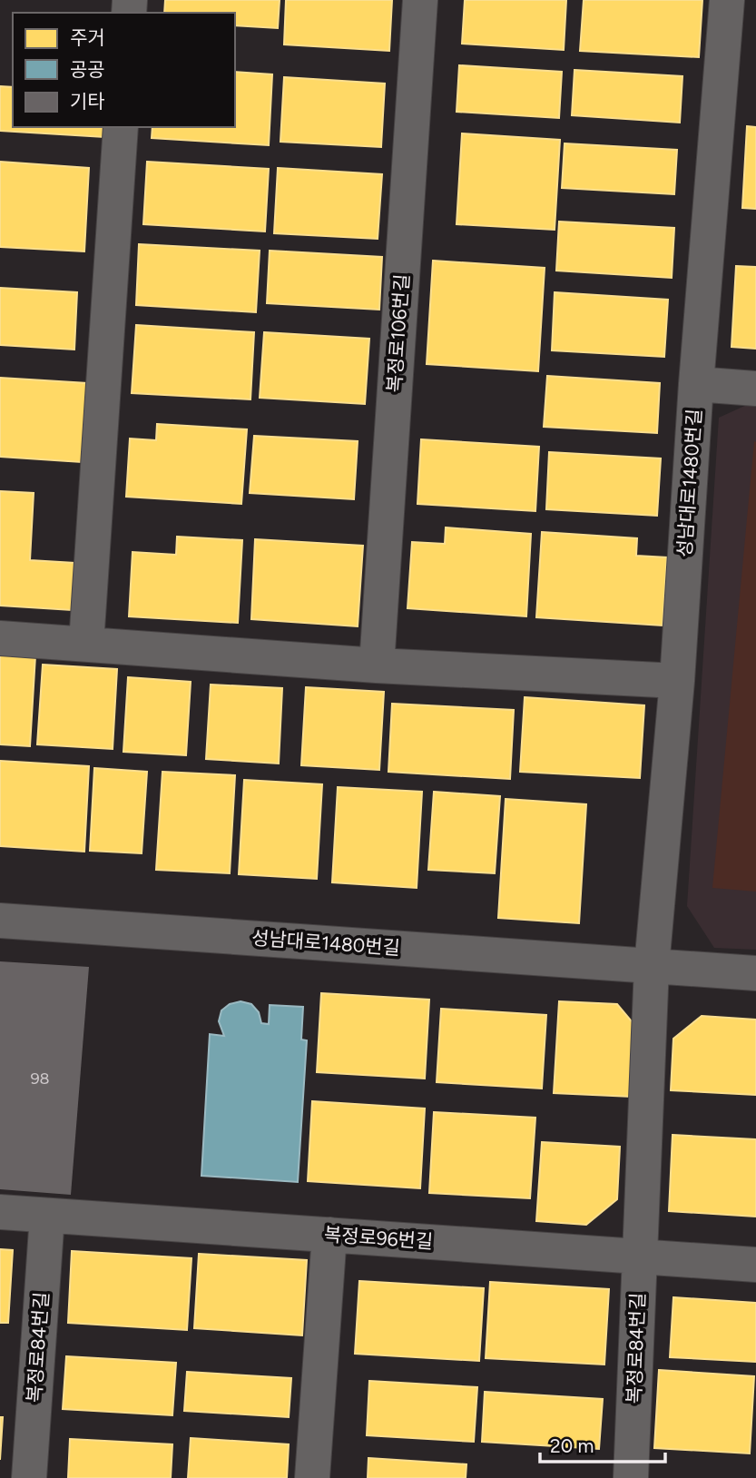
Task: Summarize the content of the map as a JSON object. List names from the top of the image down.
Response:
{
  "streets": {
    "street": [
      "복정로106번길",
      "성남대로1480번길",
      "복정로96번길",
      "복정로84번길"
    ]
  },
  "crossings": [
    ["성남대로1480번길", "복정로84번길"],
    ["복정로96번길", "복정로84번길"]
  ],
  "house_numbers": ["98"],
  "legend": ["주거", "공공", "기타"],
  "scale_bar": "20 m"
}
